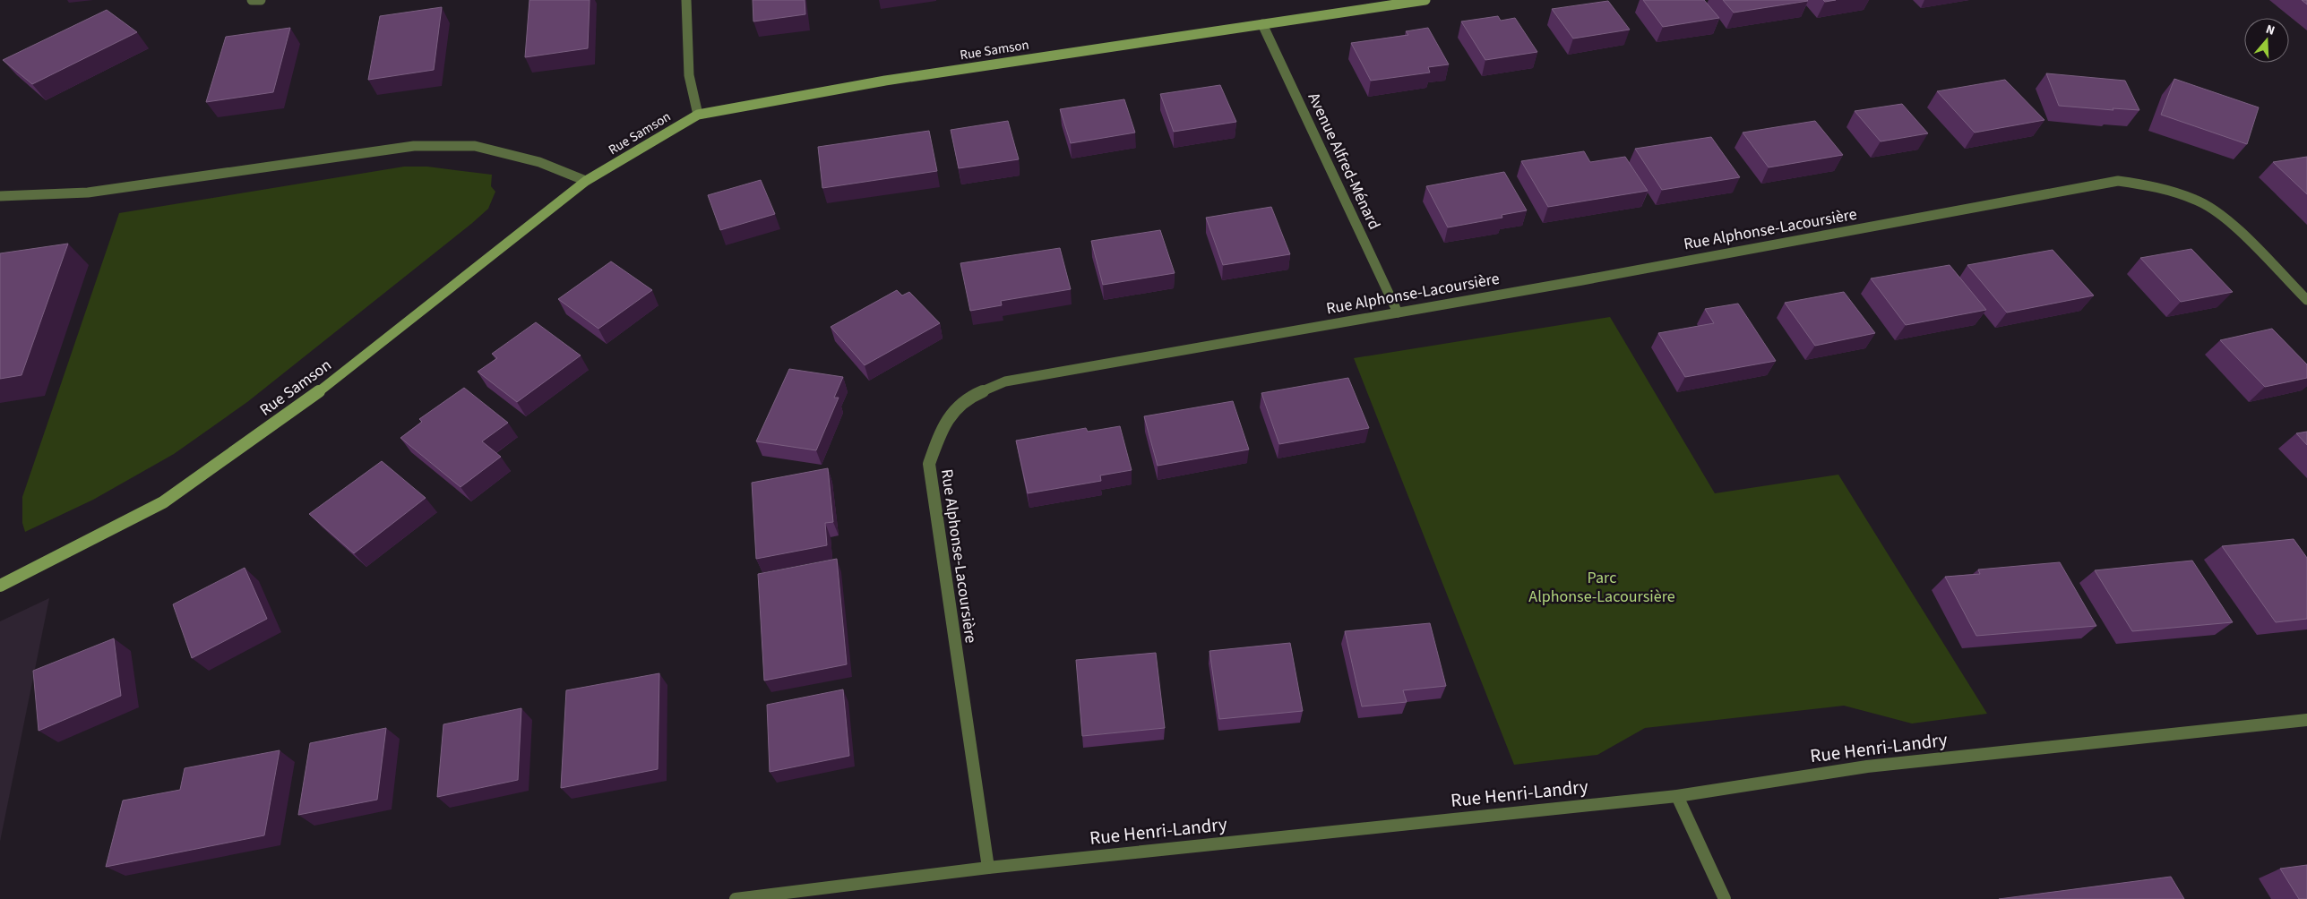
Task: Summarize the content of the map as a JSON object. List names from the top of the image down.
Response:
{
  "streets": {
    "street": [
      "Rue Samson",
      "Avenue Alfred-Ménard",
      "Rue Alphonse-Lacoursière",
      "Rue Henri-Landry"
    ]
  },
  "crossings": [
    ["Rue Samson", "Avenue Alfred-Ménard"],
    ["Avenue Alfred-Ménard", "Rue Alphonse-Lacoursière"],
    ["Rue Alphonse-Lacoursière", "Rue Henri-Landry"]
  ],
  "parks": ["Parc Alphonse-Lacoursière"],
  "north": "top"
}
